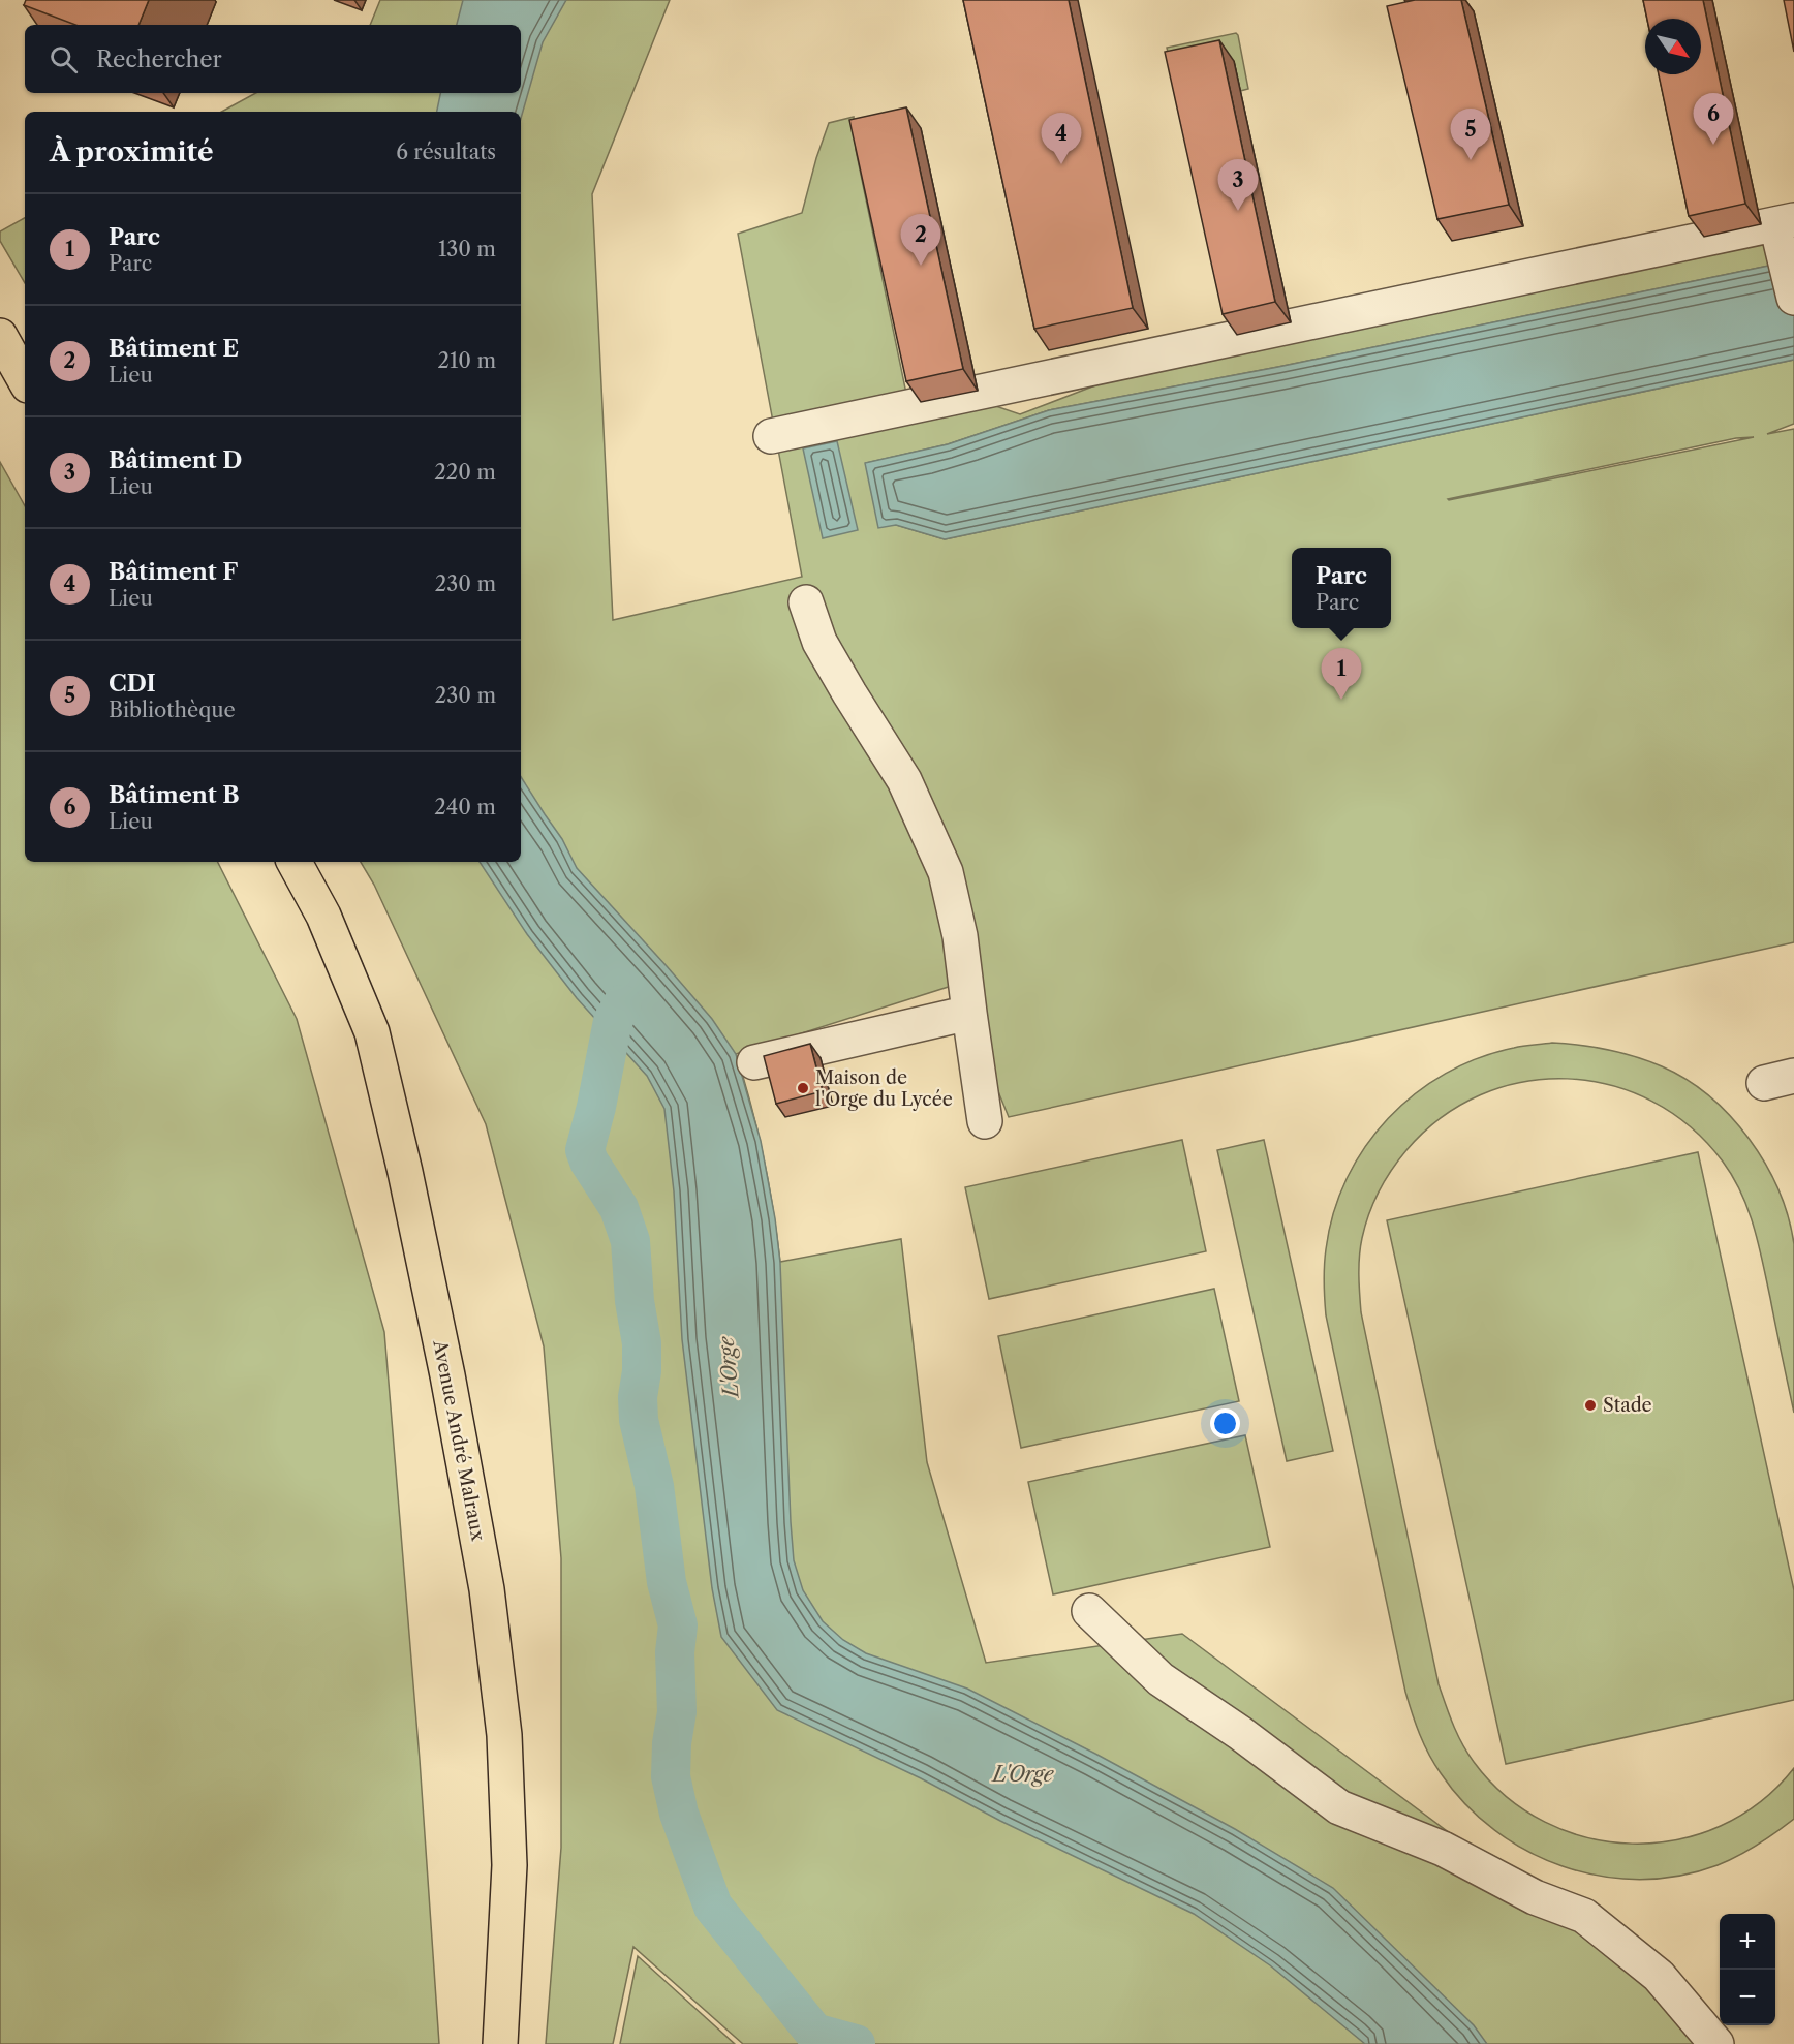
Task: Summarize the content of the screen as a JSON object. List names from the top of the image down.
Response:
{
  "streets": {
    "main road": ["Avenue André Malraux"]
  },
  "water": ["L'Orge"],
  "places": ["Maison de l'Orge du Lycée", "Stade"],
  "north": "bottom right",
  "page": {
    "search": "Rechercher",
    "pins": [
      "6",
      "5",
      "4",
      "3",
      "2",
      "1"
    ],
    "heading": ["À proximité", "6 résultats"],
    "list": [
      {
        "mark": "1",
        "name": "Parc",
        "note": "Parc",
        "value": "130 m"
      },
      {
        "mark": "2",
        "name": "Bâtiment E",
        "note": "Lieu",
        "value": "210 m"
      },
      {
        "mark": "3",
        "name": "Bâtiment D",
        "note": "Lieu",
        "value": "220 m"
      },
      {
        "mark": "4",
        "name": "Bâtiment F",
        "note": "Lieu",
        "value": "230 m"
      },
      {
        "mark": "5",
        "name": "CDI",
        "note": "Bibliothèque",
        "value": "230 m"
      },
      {
        "mark": "6",
        "name": "Bâtiment B",
        "note": "Lieu",
        "value": "240 m"
      }
    ],
    "popup": ["Parc", "Parc"],
    "map_buttons": ["+", "−"]
  }
}
